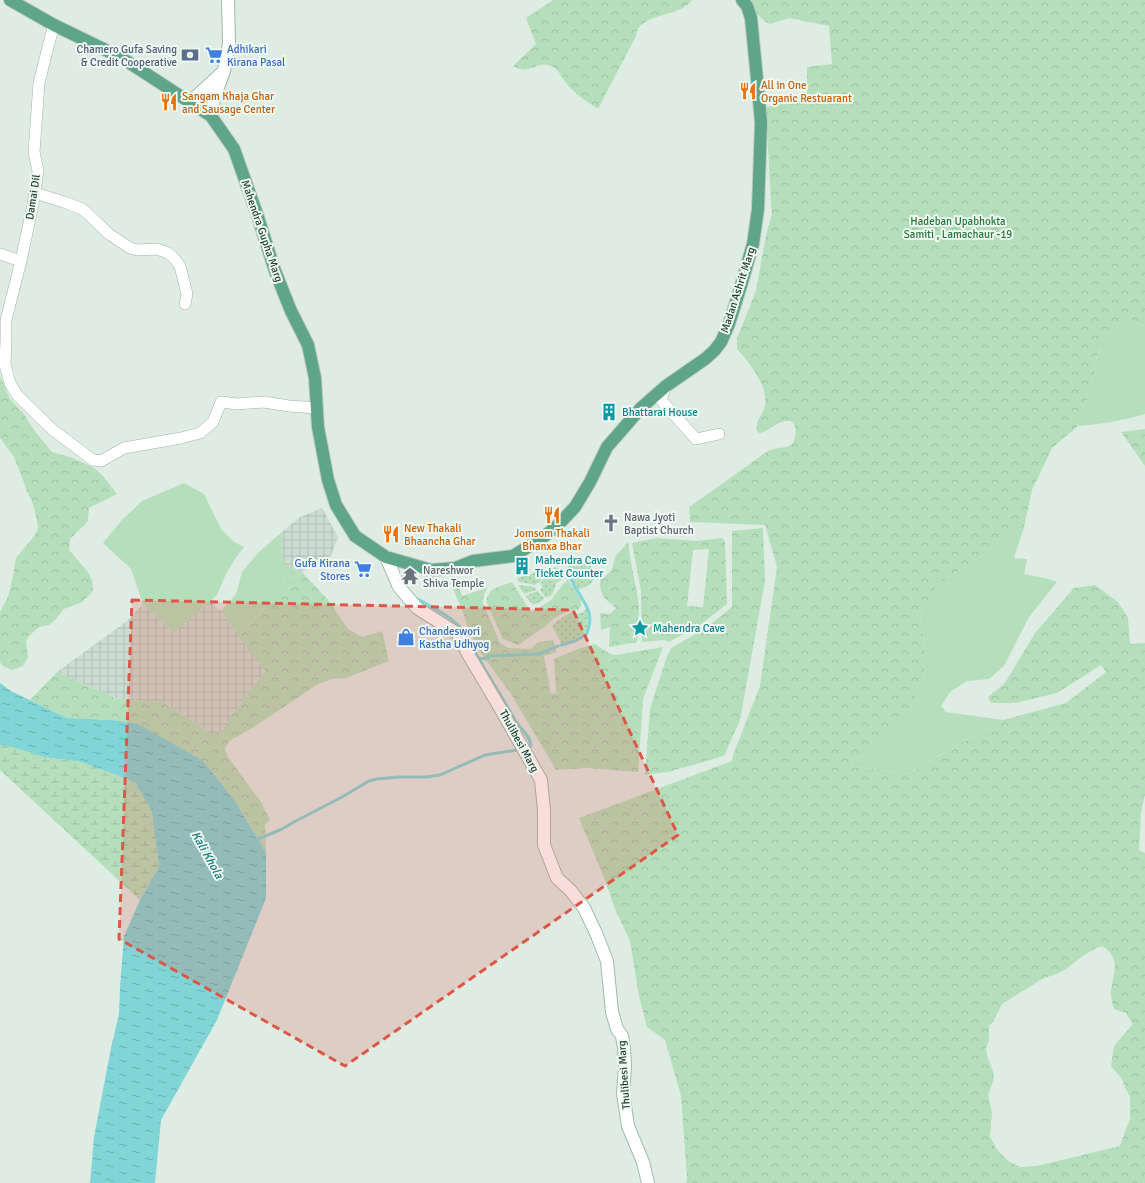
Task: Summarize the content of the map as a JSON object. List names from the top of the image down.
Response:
{
  "streets": {
    "main road": ["Mahendra Gupha Marg", "Madan Ashrit Marg", "Thulibesi Marg"],
    "street": ["Damai Dil"]
  },
  "crossings": [
    ["Damai Dil", "Mahendra Gupha Marg"],
    ["Mahendra Gupha Marg", "Madan Ashrit Marg"],
    ["Mahendra Gupha Marg", "Thulibesi Marg"],
    ["Madan Ashrit Marg", "Thulibesi Marg"]
  ],
  "water": ["Kali Khola"],
  "parks": ["Hadeban Upabhokta Samiti , Lamachaur -19"],
  "places": {
    "bank": ["Chamero Gufa Saving & Credit Cooperative"],
    "supermarket": ["Adhikari Kirana Pasal", "Gufa Kirana Stores"],
    "restaurant": [
      "All in One Organic Restuarant",
      "Sangam Khaja Ghar and Sausage Center",
      "Jomsom Thakali Bhanxa Bhar",
      "New Thakali Bhaancha Ghar"
    ],
    "building": ["Bhattarai House", "Mahendra Cave Ticket Counter"],
    "church": ["Nawa Jyoti Baptist Church"],
    "temple": ["Nareshwor Shiva Temple"],
    "place": ["Mahendra Cave"],
    "shop": ["Chandeswori Kastha Udhyog"]
  }
}
